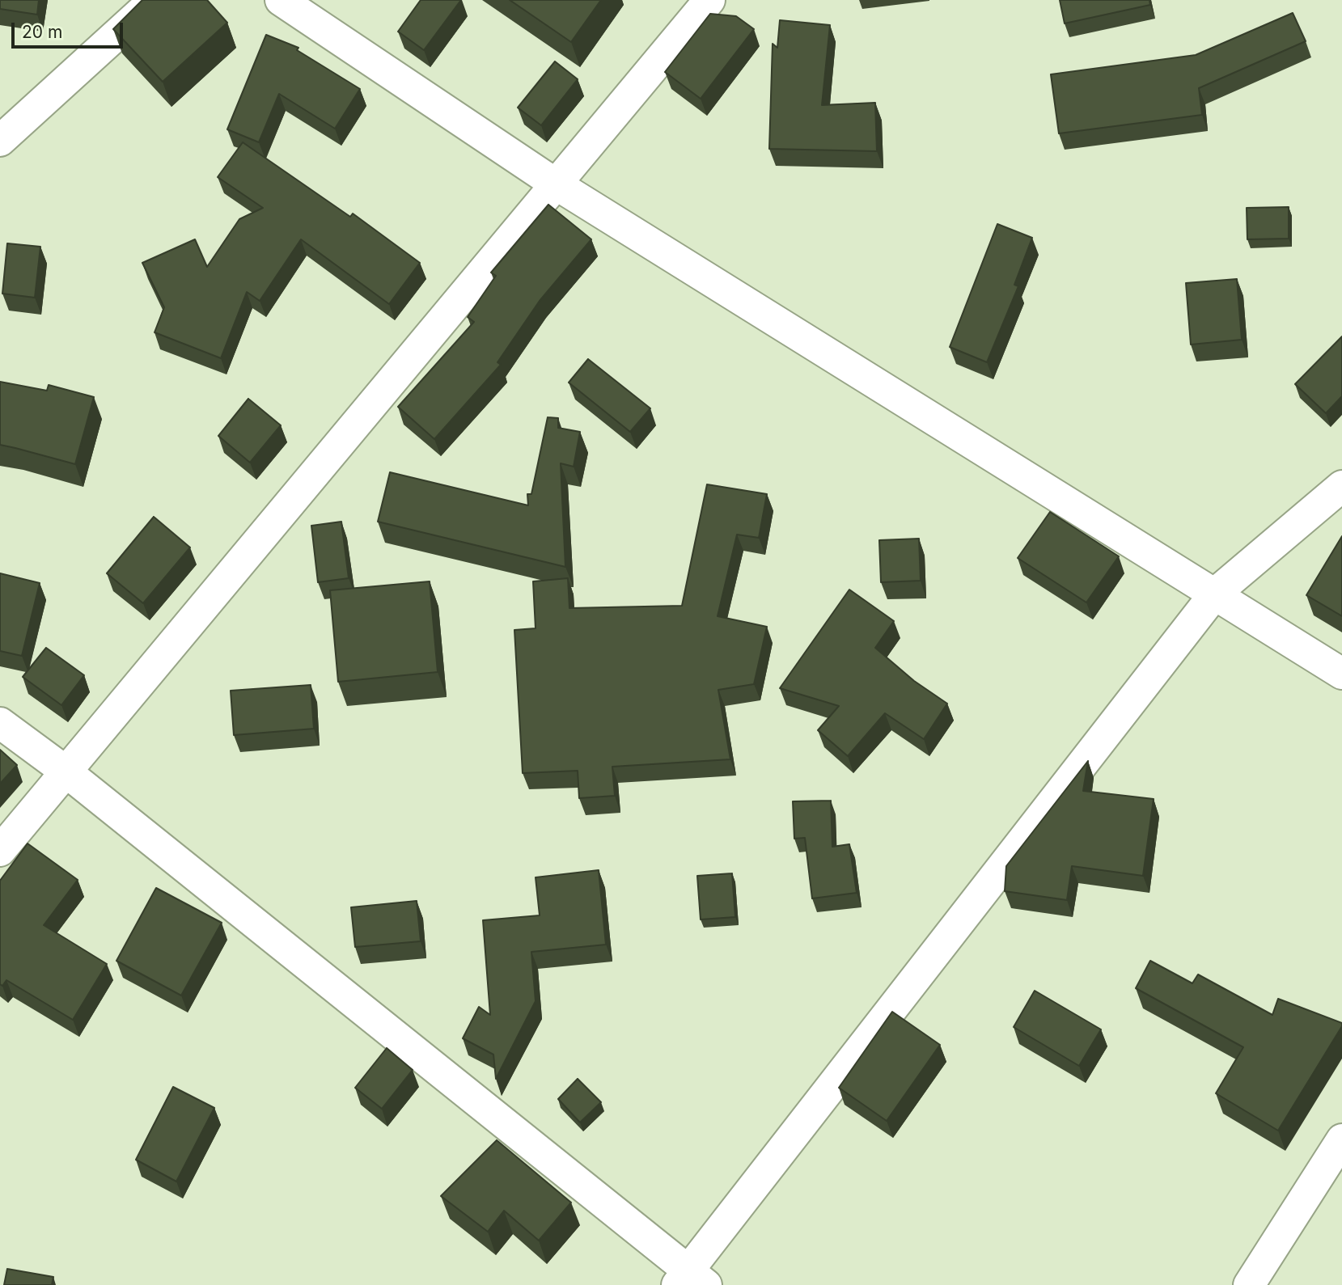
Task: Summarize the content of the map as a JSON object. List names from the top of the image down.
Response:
{
  "scale_bar": "20 m"
}
